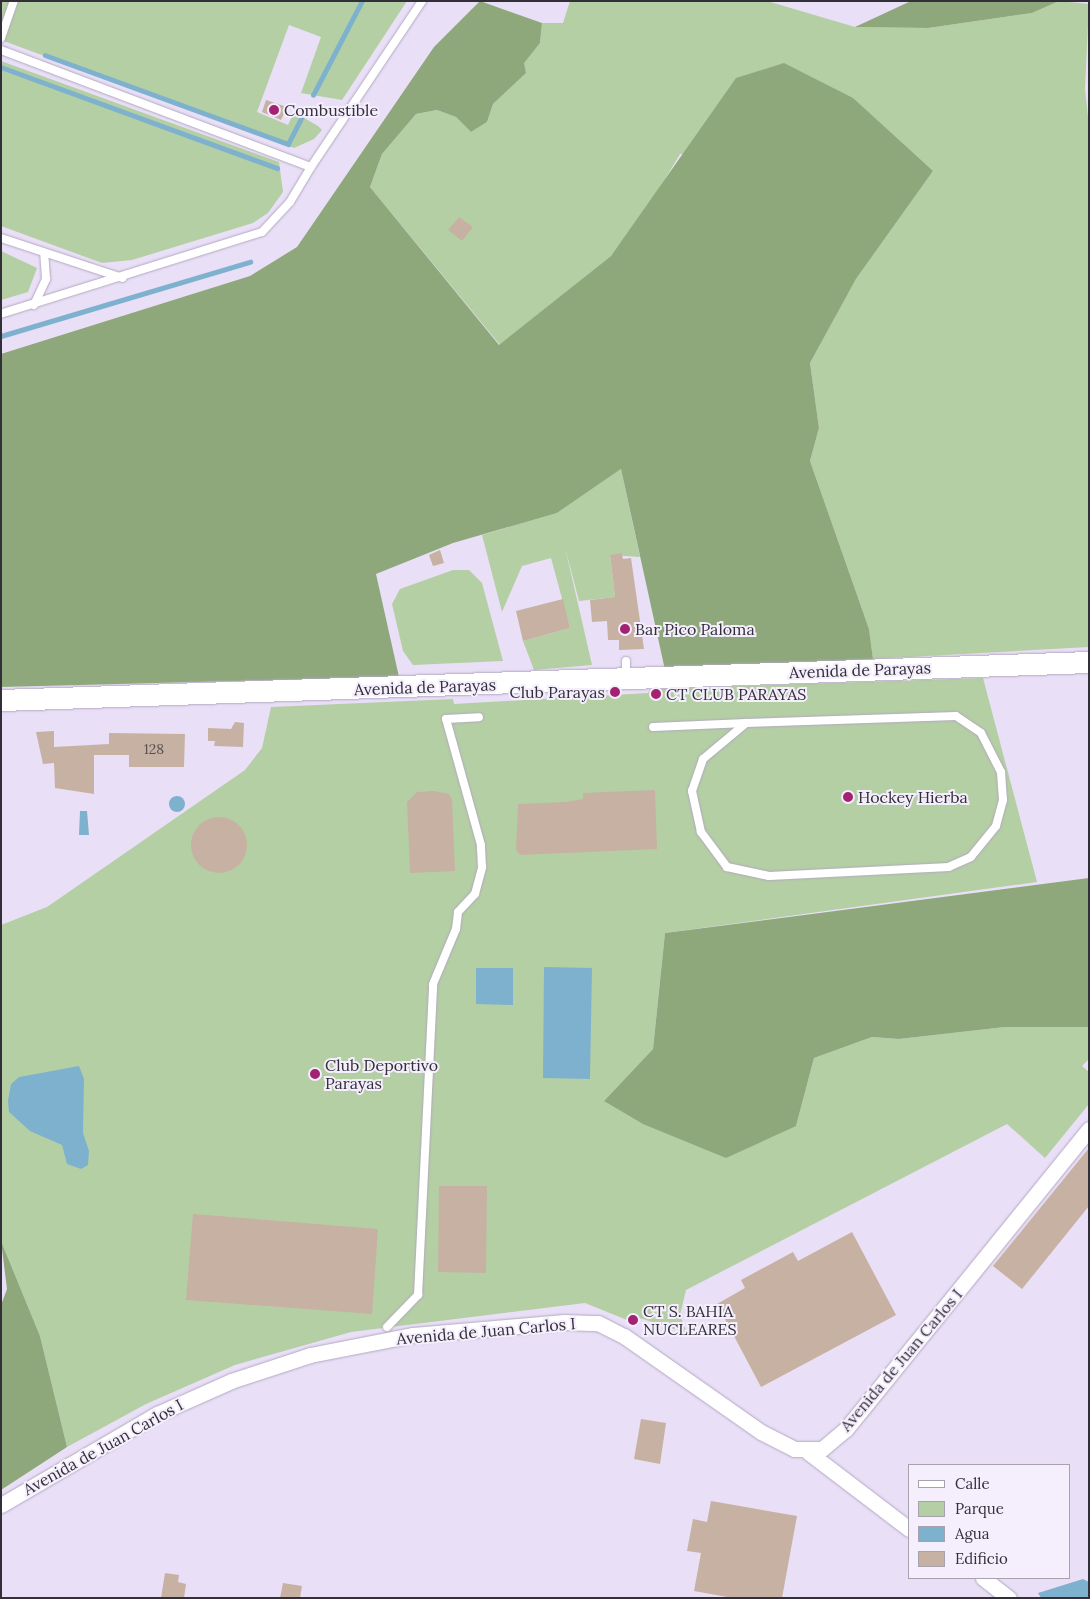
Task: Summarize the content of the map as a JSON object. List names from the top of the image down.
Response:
{
  "streets": {
    "street": ["Avenida de Parayas", "Avenida de Juan Carlos I"]
  },
  "places": [
    "Combustible",
    "Bar Pico Paloma",
    "Club Parayas",
    "CT CLUB PARAYAS",
    "Hockey Hierba",
    "Club Deportivo Parayas",
    "CT S. BAHIA NUCLEARES"
  ],
  "house_numbers": ["128"],
  "legend": [
    "Calle",
    "Parque",
    "Agua",
    "Edificio"
  ]
}
